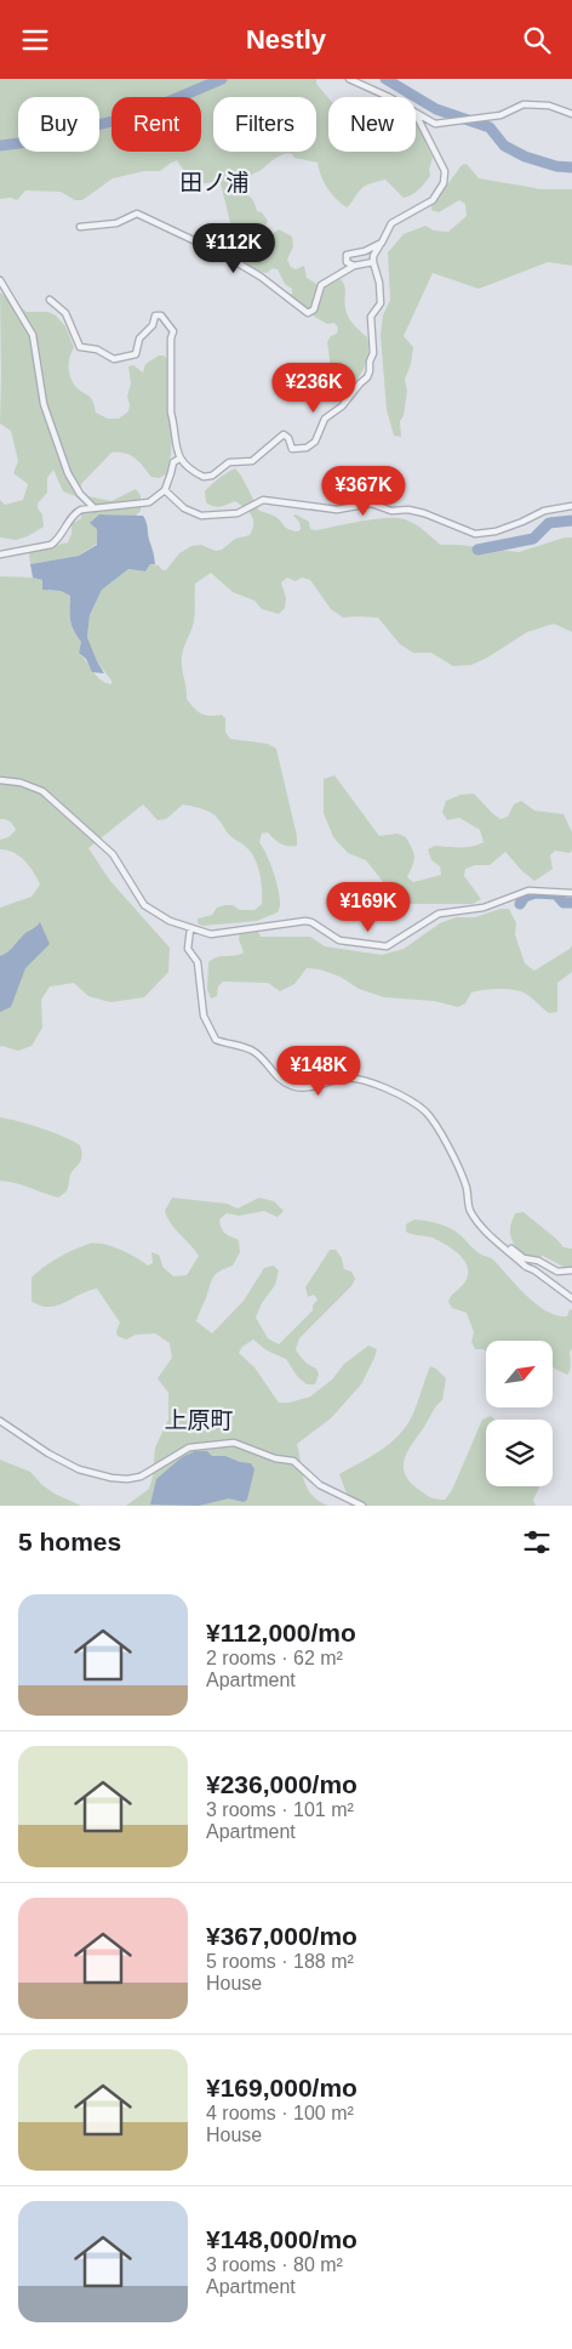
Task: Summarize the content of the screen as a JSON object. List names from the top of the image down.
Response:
{
  "districts": ["田ノ浦", "上原町"],
  "north": "top right",
  "page": {
    "header": "Nestly",
    "chip": [
      "Buy",
      "Rent",
      "Filters",
      "New"
    ],
    "price": [
      "¥112K",
      "¥236K",
      "¥367K",
      "¥169K",
      "¥148K"
    ],
    "heading": "5 homes",
    "list": [
      {
        "name": "¥112,000/mo",
        "note": "2 rooms · 62 m² · Apartment"
      },
      {
        "name": "¥236,000/mo",
        "note": "3 rooms · 101 m² · Apartment"
      },
      {
        "name": "¥367,000/mo",
        "note": "5 rooms · 188 m² · House"
      },
      {
        "name": "¥169,000/mo",
        "note": "4 rooms · 100 m² · House"
      },
      {
        "name": "¥148,000/mo",
        "note": "3 rooms · 80 m² · Apartment"
      }
    ]
  }
}
